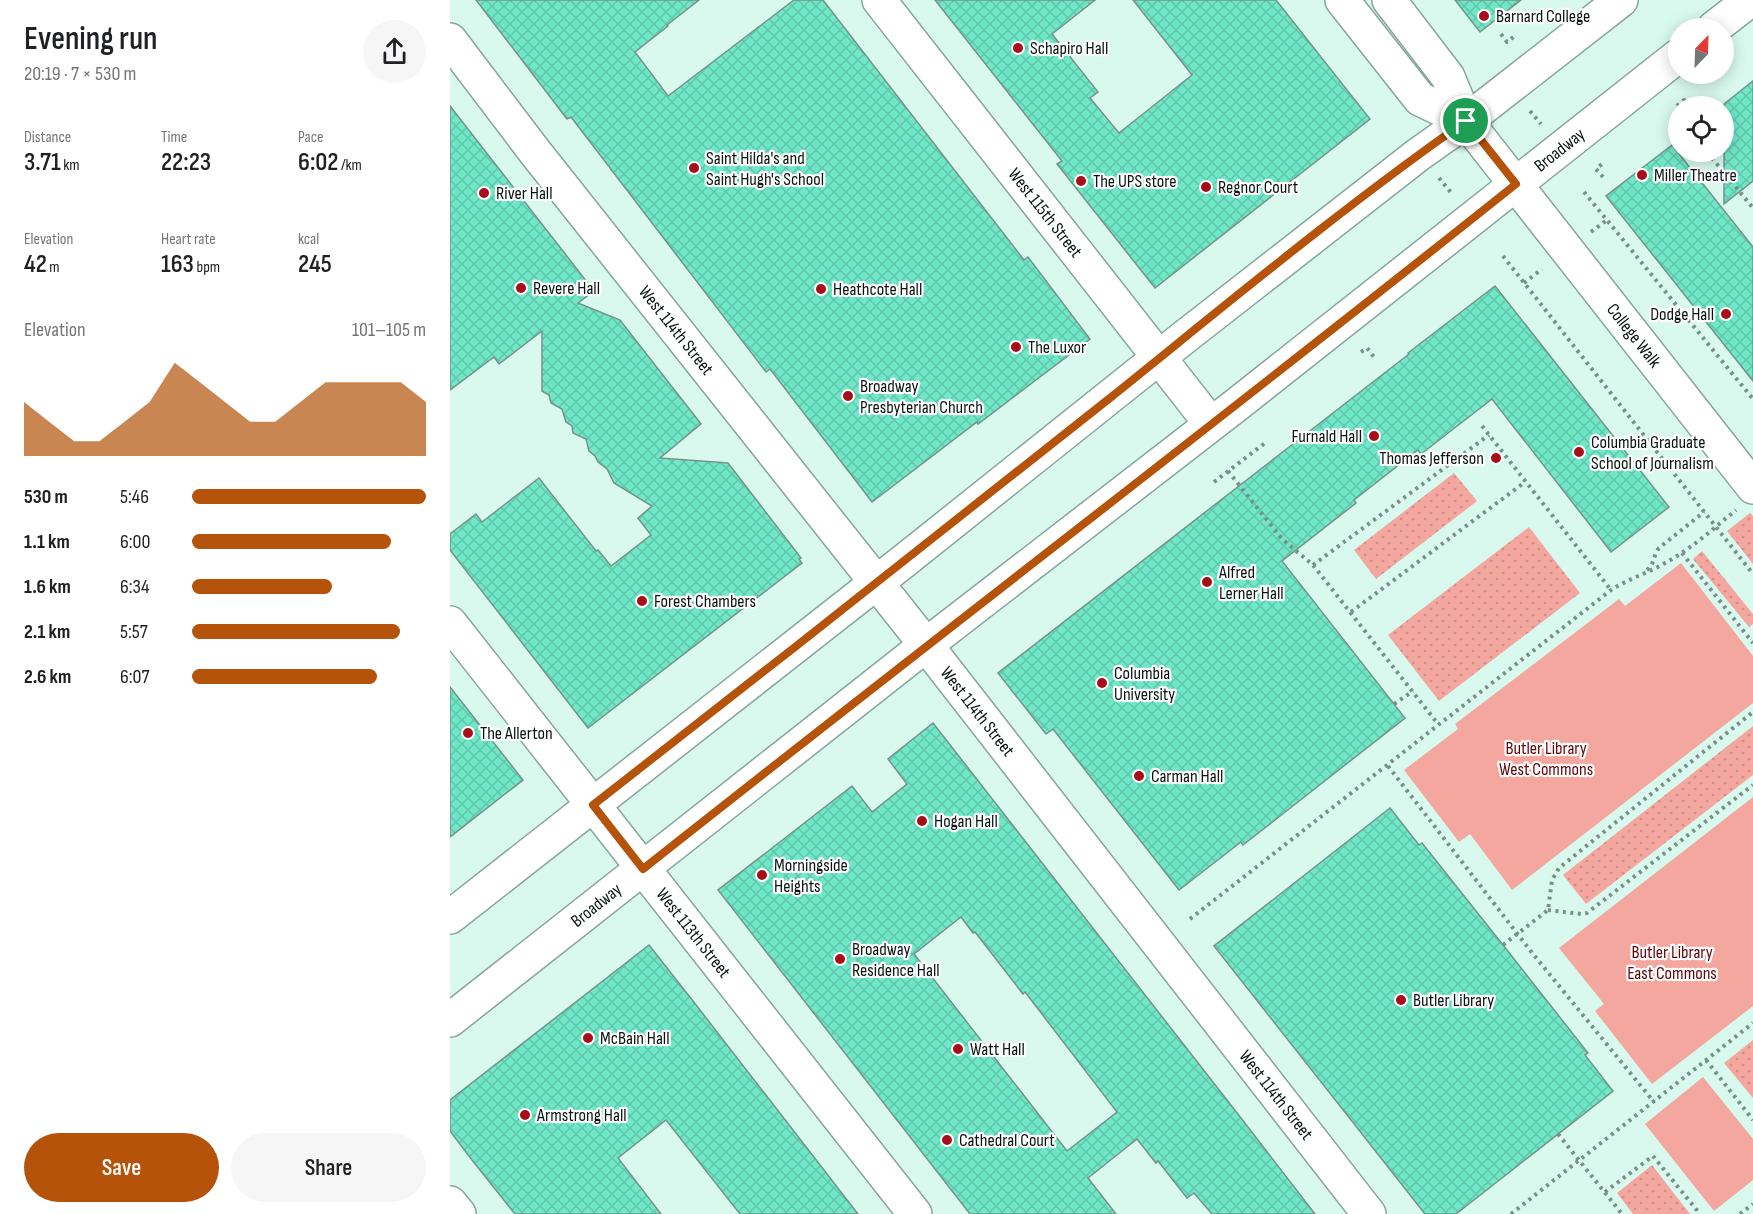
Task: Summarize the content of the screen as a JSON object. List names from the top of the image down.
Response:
{
  "streets": {
    "street": [
      "Broadway",
      "West 115th Street",
      "West 114th Street",
      "College Walk",
      "West 113th Street"
    ]
  },
  "crossings": [
    ["Broadway", "West 115th Street"],
    ["Broadway", "West 114th Street"],
    ["Broadway", "College Walk"],
    ["Broadway", "West 113th Street"]
  ],
  "parks": ["Butler Library West Commons", "Butler Library East Commons"],
  "places": [
    "Barnard College",
    "Schapiro Hall",
    "Saint Hilda's and Saint Hugh's School",
    "Miller Theatre",
    "The UPS store",
    "Regnor Court",
    "River Hall",
    "Revere Hall",
    "Heathcote Hall",
    "Dodge Hall",
    "The Luxor",
    "Broadway Presbyterian Church",
    "Furnald Hall",
    "Columbia Graduate School of Journalism",
    "Thomas Jefferson",
    "Alfred Lerner Hall",
    "Forest Chambers",
    "Columbia University",
    "The Allerton",
    "Carman Hall",
    "Hogan Hall",
    "Morningside Heights",
    "Broadway Residence Hall",
    "Butler Library",
    "McBain Hall",
    "Watt Hall",
    "Armstrong Hall",
    "Cathedral Court"
  ],
  "north": "top right",
  "page": {
    "heading": ["Evening run", "20:19 · 7 × 530 m"],
    "stats": [
      ["Distance", "3.71 km"],
      ["Time", "22:23"],
      ["Pace", "6:02 /km"],
      ["Elevation", "42 m"],
      ["Heart rate", "163 bpm"],
      ["kcal", "245"]
    ],
    "chart": ["Elevation", "101–105 m"],
    "list": [
      {
        "name": "530 m",
        "note": "5:46"
      },
      {
        "name": "1.1 km",
        "note": "6:00"
      },
      {
        "name": "1.6 km",
        "note": "6:34"
      },
      {
        "name": "2.1 km",
        "note": "5:57"
      },
      {
        "name": "2.6 km",
        "note": "6:07"
      }
    ],
    "buttons": ["Save", "Share"]
  }
}
